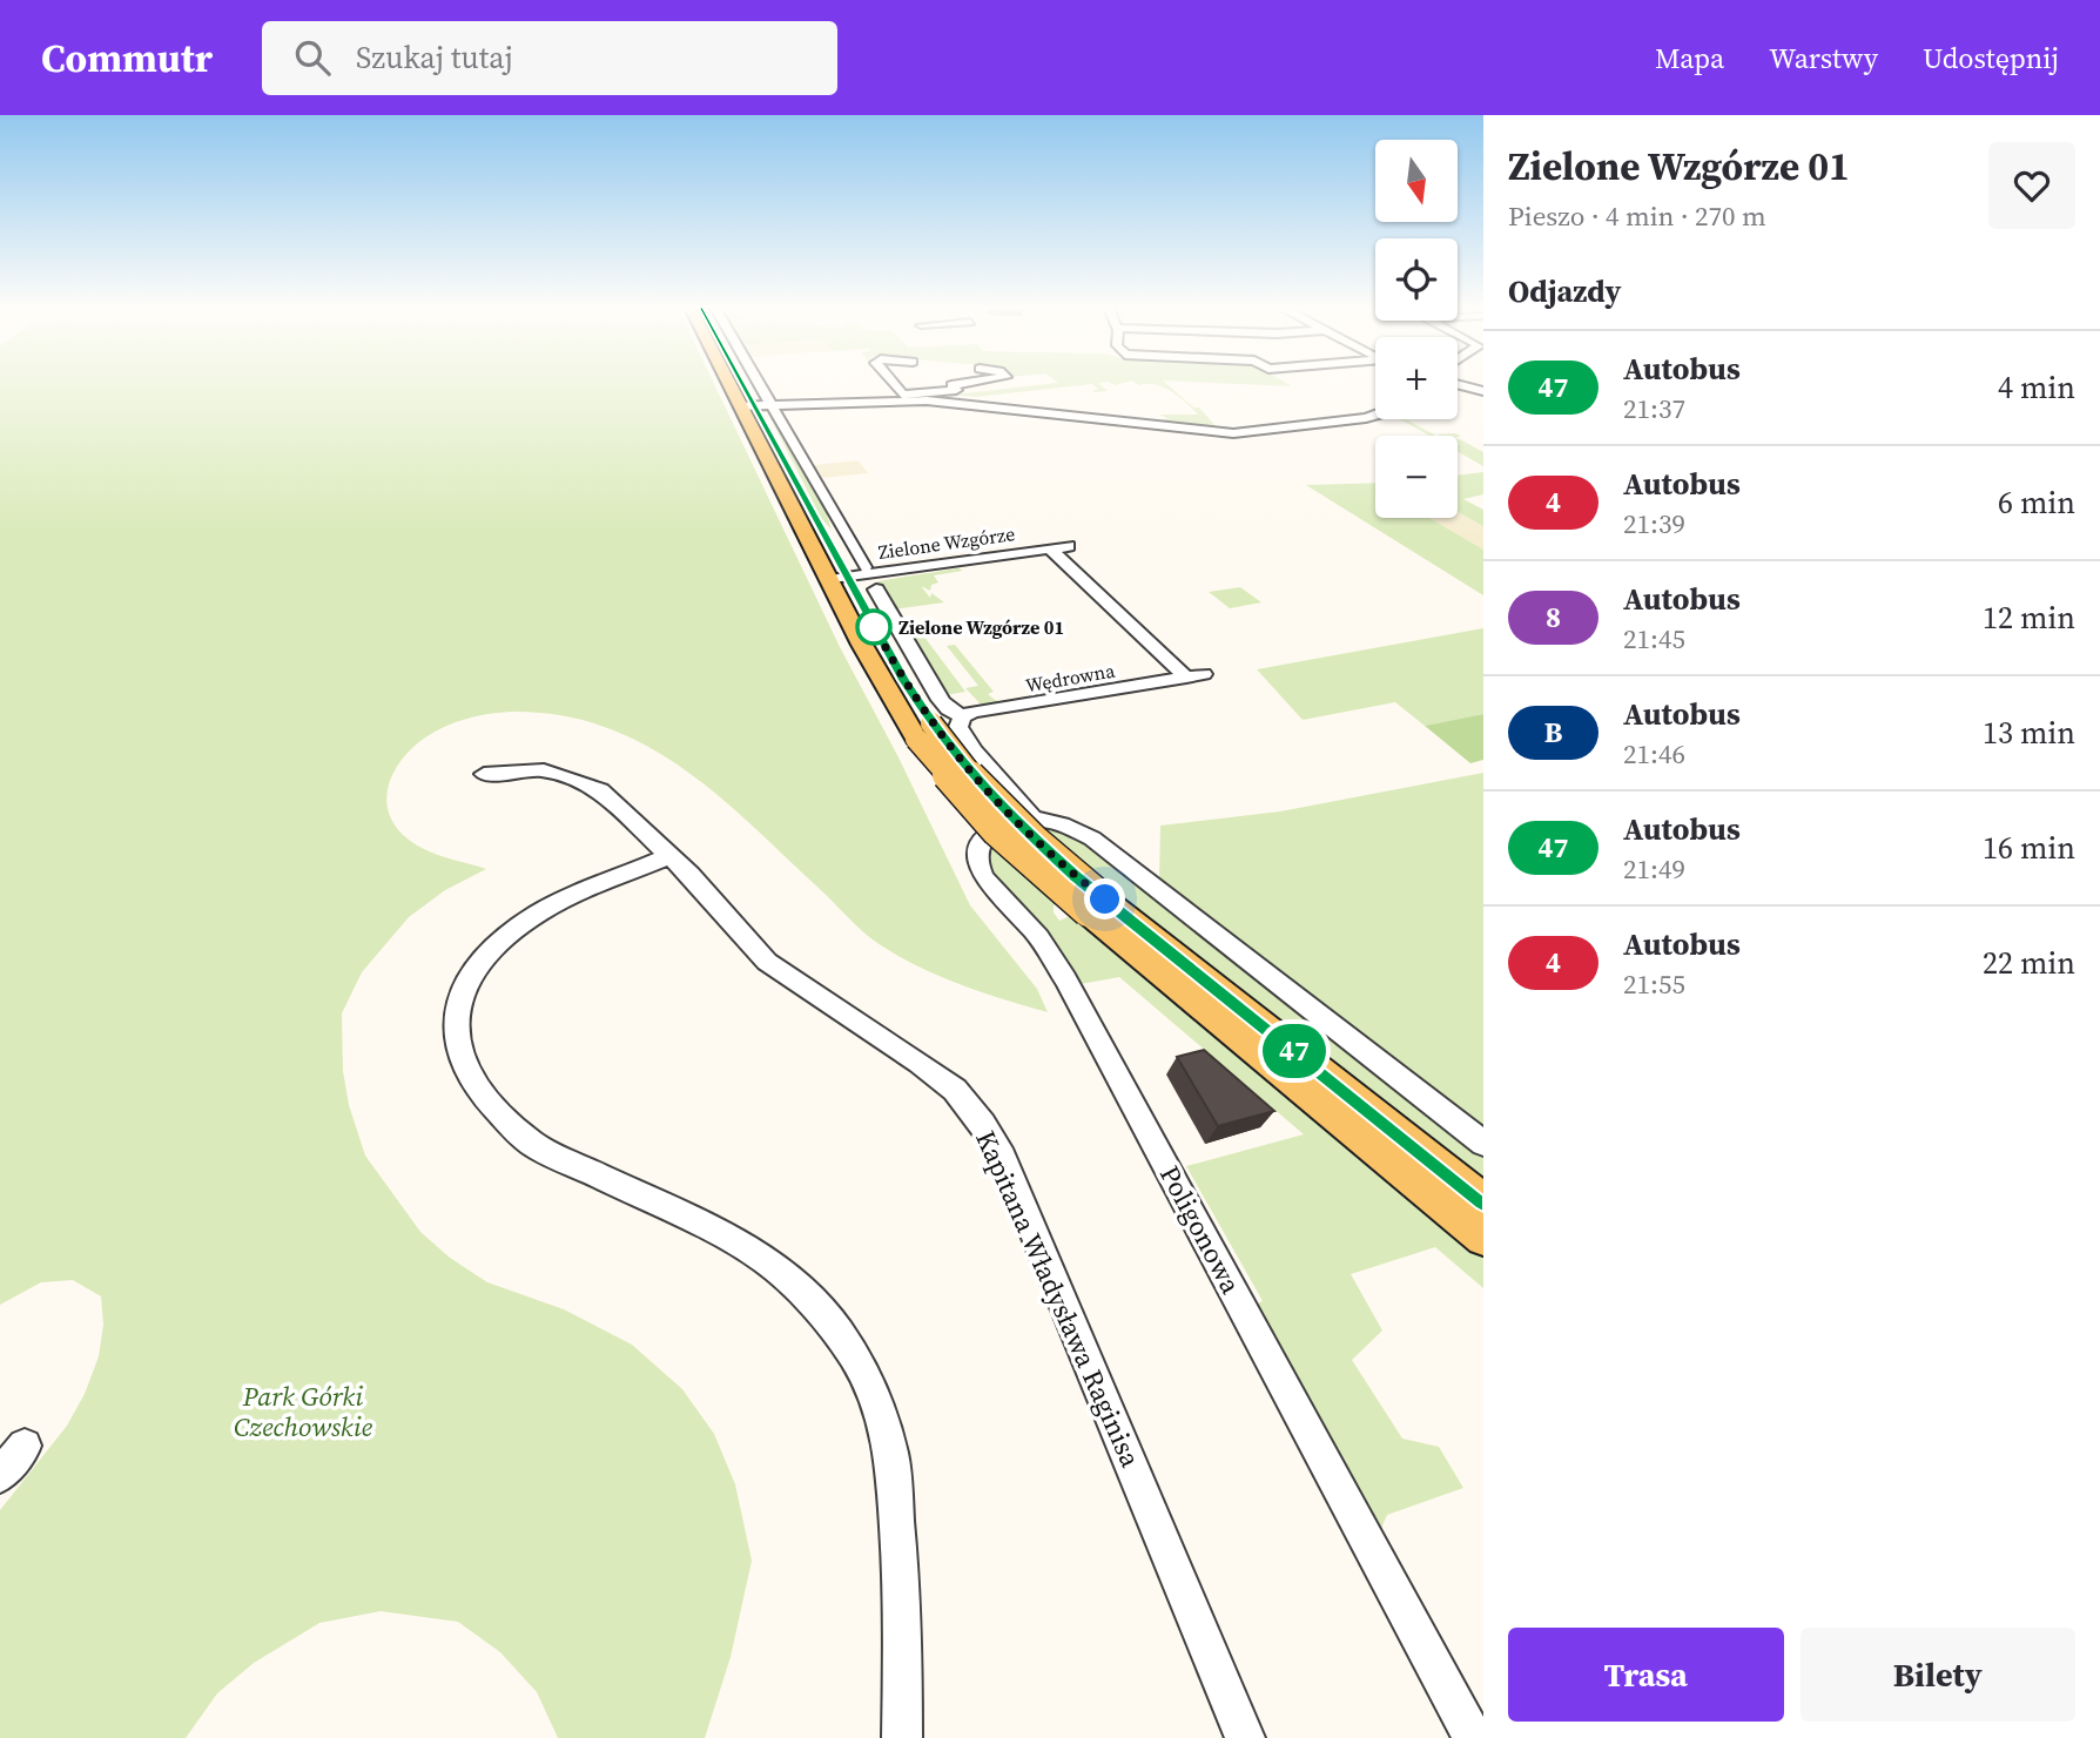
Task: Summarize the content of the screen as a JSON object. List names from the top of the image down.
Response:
{
  "streets": {
    "street": [
      "Zielone Wzgórze",
      "Wędrowna",
      "Poligonowa",
      "Kapitana Władysława Raginisa"
    ]
  },
  "crossings": [
    ["Zielone Wzgórze", "Wędrowna"]
  ],
  "parks": ["Park Górki Czechowskie"],
  "places": ["Zielone Wzgórze 01"],
  "lines": ["bus line 47"],
  "north": "bottom",
  "page": {
    "header": "Commutr",
    "search": "Szukaj tutaj",
    "nav": ["Mapa", "Warstwy", "Udostępnij"],
    "on_map": "47",
    "heading": [
      ["Zielone Wzgórze 01", "Pieszo · 4 min · 270 m"],
      "Odjazdy"
    ],
    "map_buttons": ["+", "−"],
    "list": [
      {
        "mark": "47",
        "name": "Autobus",
        "note": "21:37",
        "value": "4 min"
      },
      {
        "mark": "4",
        "name": "Autobus",
        "note": "21:39",
        "value": "6 min"
      },
      {
        "mark": "8",
        "name": "Autobus",
        "note": "21:45",
        "value": "12 min"
      },
      {
        "mark": "B",
        "name": "Autobus",
        "note": "21:46",
        "value": "13 min"
      },
      {
        "mark": "47",
        "name": "Autobus",
        "note": "21:49",
        "value": "16 min"
      },
      {
        "mark": "4",
        "name": "Autobus",
        "note": "21:55",
        "value": "22 min"
      }
    ],
    "buttons": ["Trasa", "Bilety"]
  }
}
